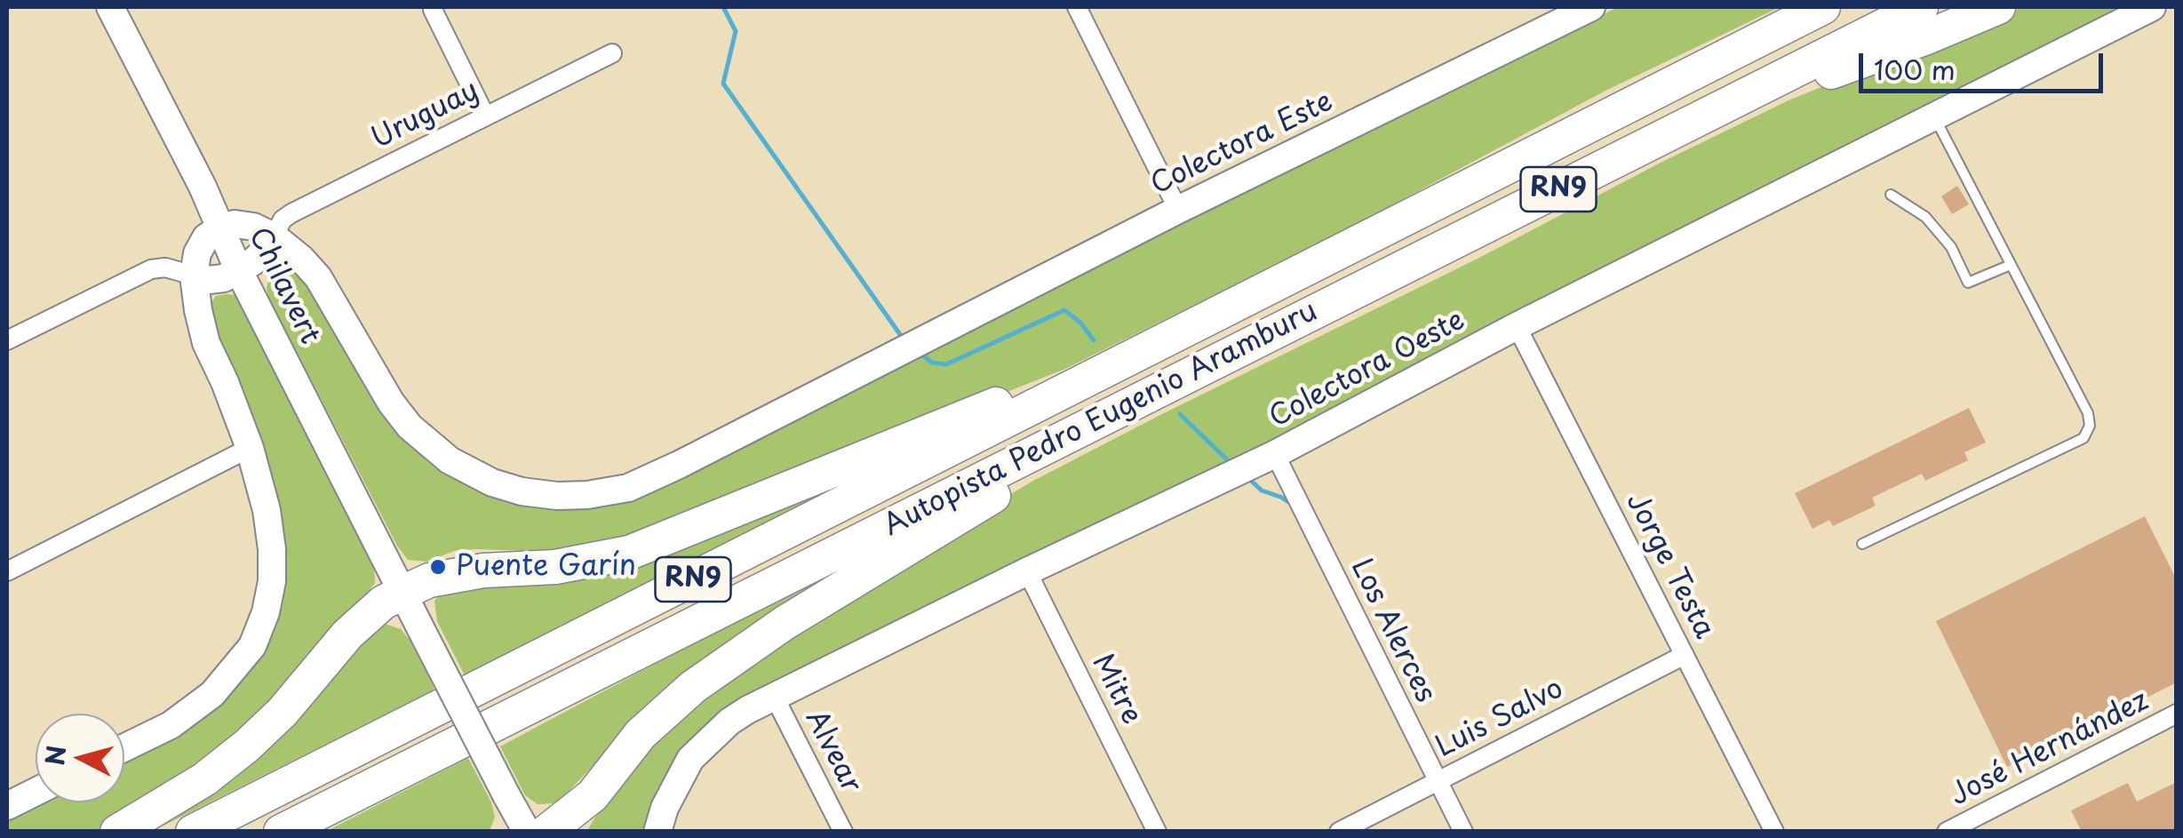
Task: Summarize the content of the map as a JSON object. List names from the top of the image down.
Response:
{
  "streets": {
    "highway": ["RN9", "Autopista Pedro Eugenio Aramburu"],
    "street": [
      "Uruguay",
      "Colectora Este",
      "Chilavert",
      "Colectora Oeste",
      "Jorge Testa",
      "Los Alerces",
      "Mitre",
      "Luis Salvo",
      "José Hernández",
      "Alvear"
    ]
  },
  "crossings": [
    ["Uruguay", "Colectora Este"],
    ["Colectora Oeste", "Jorge Testa"],
    ["Colectora Oeste", "Los Alerces"],
    ["Colectora Oeste", "Mitre"],
    ["Colectora Oeste", "Alvear"],
    ["Jorge Testa", "Luis Salvo"],
    ["Los Alerces", "Luis Salvo"]
  ],
  "places": ["Puente Garín"],
  "scale_bar": "100 m",
  "north": "left"
}
